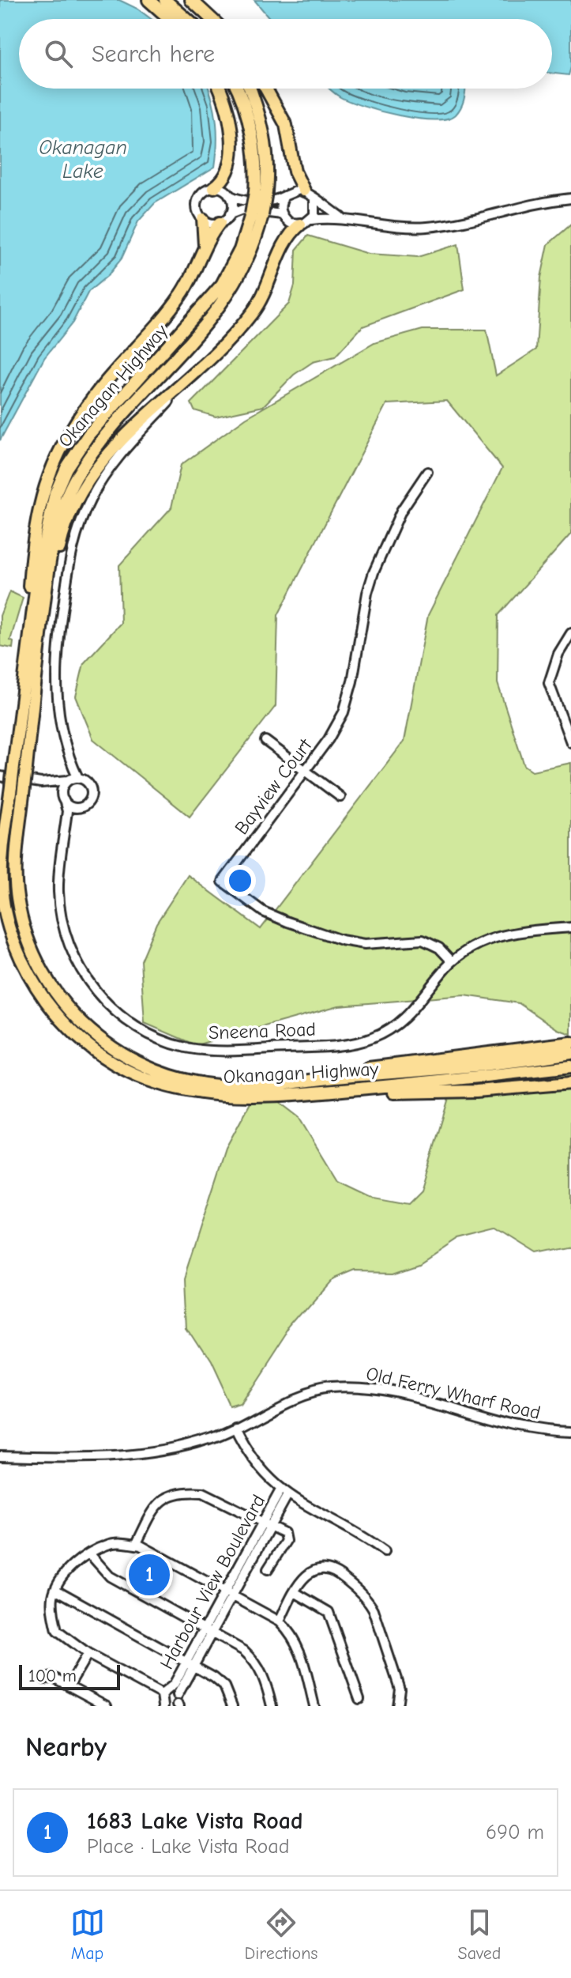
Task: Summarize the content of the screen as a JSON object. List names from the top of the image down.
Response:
{
  "streets": {
    "highway": ["Okanagan Highway"],
    "street": [
      "Bayview Court",
      "Sneena Road",
      "Old Ferry Wharf Road",
      "Harbour View Boulevard"
    ]
  },
  "crossings": [
    ["Bayview Court", "Sneena Road"]
  ],
  "water": ["Okanagan Lake"],
  "scale_bar": "100 m",
  "page": {
    "search": "Search here",
    "pins": "1",
    "scale": "100 m",
    "heading": "Nearby",
    "list": [
      {
        "mark": "1",
        "name": "1683 Lake Vista Road",
        "note": "Place · Lake Vista Road",
        "value": "690 m"
      }
    ],
    "nav": ["Map", "Directions", "Saved"]
  }
}
